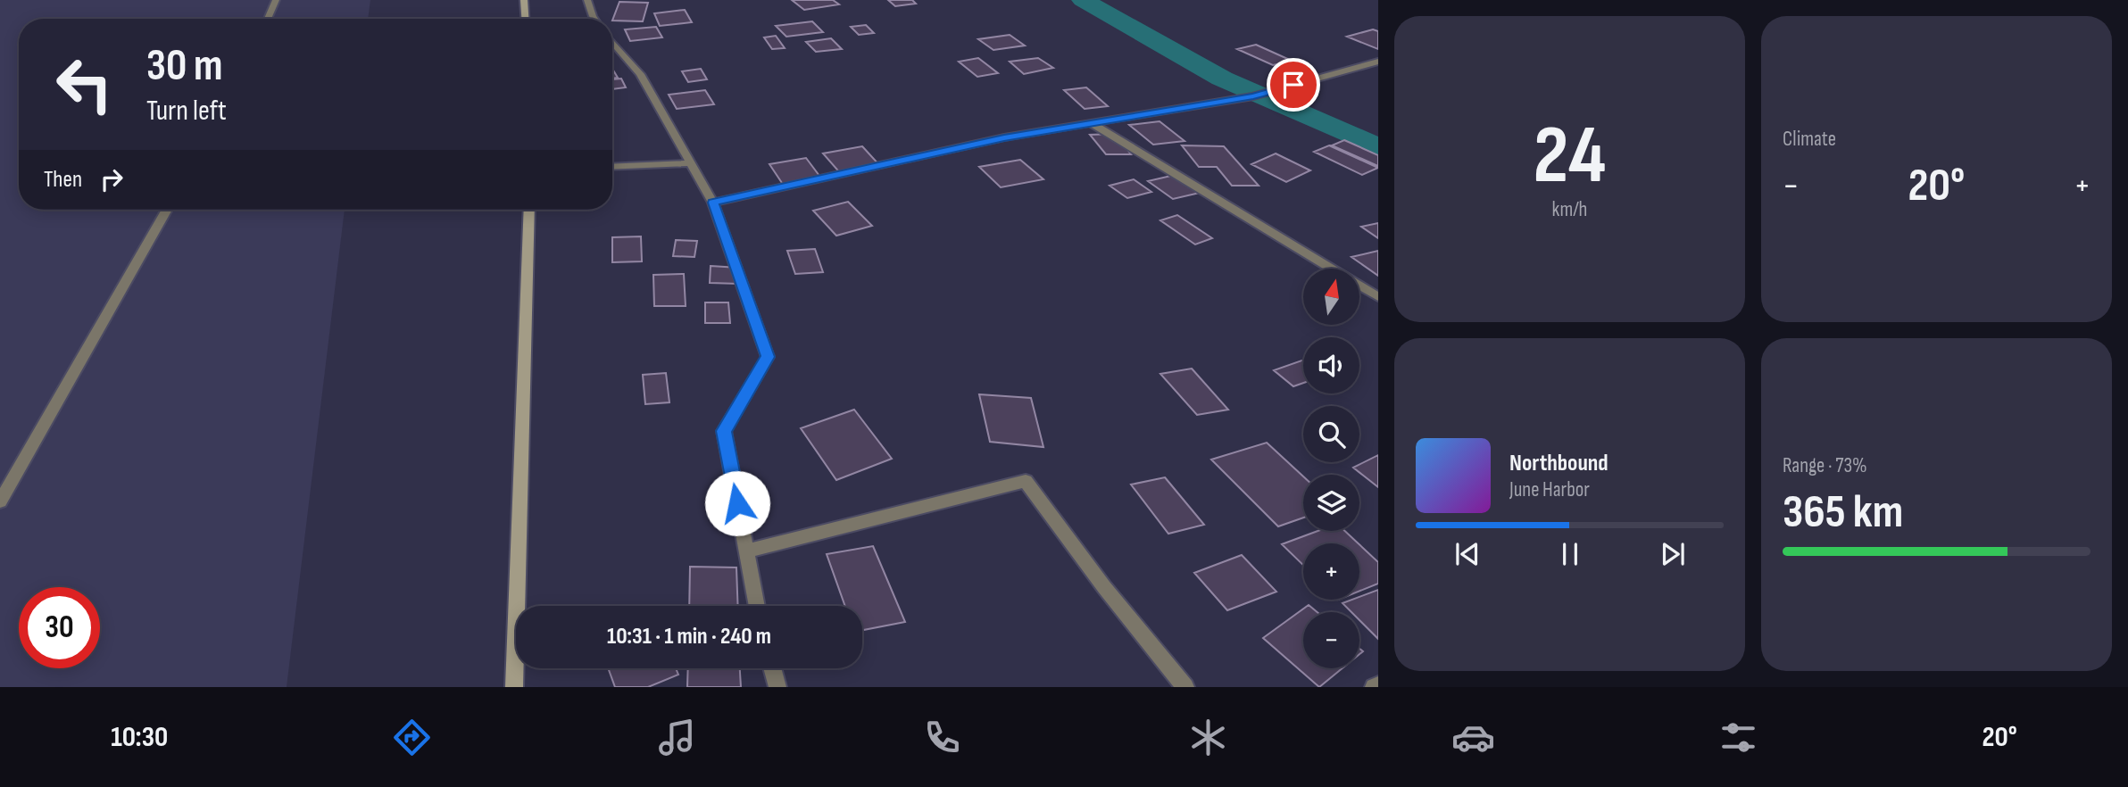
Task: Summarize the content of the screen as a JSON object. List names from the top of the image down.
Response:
{
  "north": "top",
  "page": {
    "tile": [
      ["24", "km/h"],
      "Climate",
      ["Range · 73%", "365 km"]
    ],
    "turn": ["30 m", "Turn left"],
    "then": "Then",
    "heat": ["−", "20°", "+"],
    "map_buttons": ["+", "−"],
    "song": ["Northbound", "June Harbor"],
    "limit": "30",
    "trip": "10:31 · 1 min · 240 m",
    "tabs": ["10:30", "20°"]
  }
}
